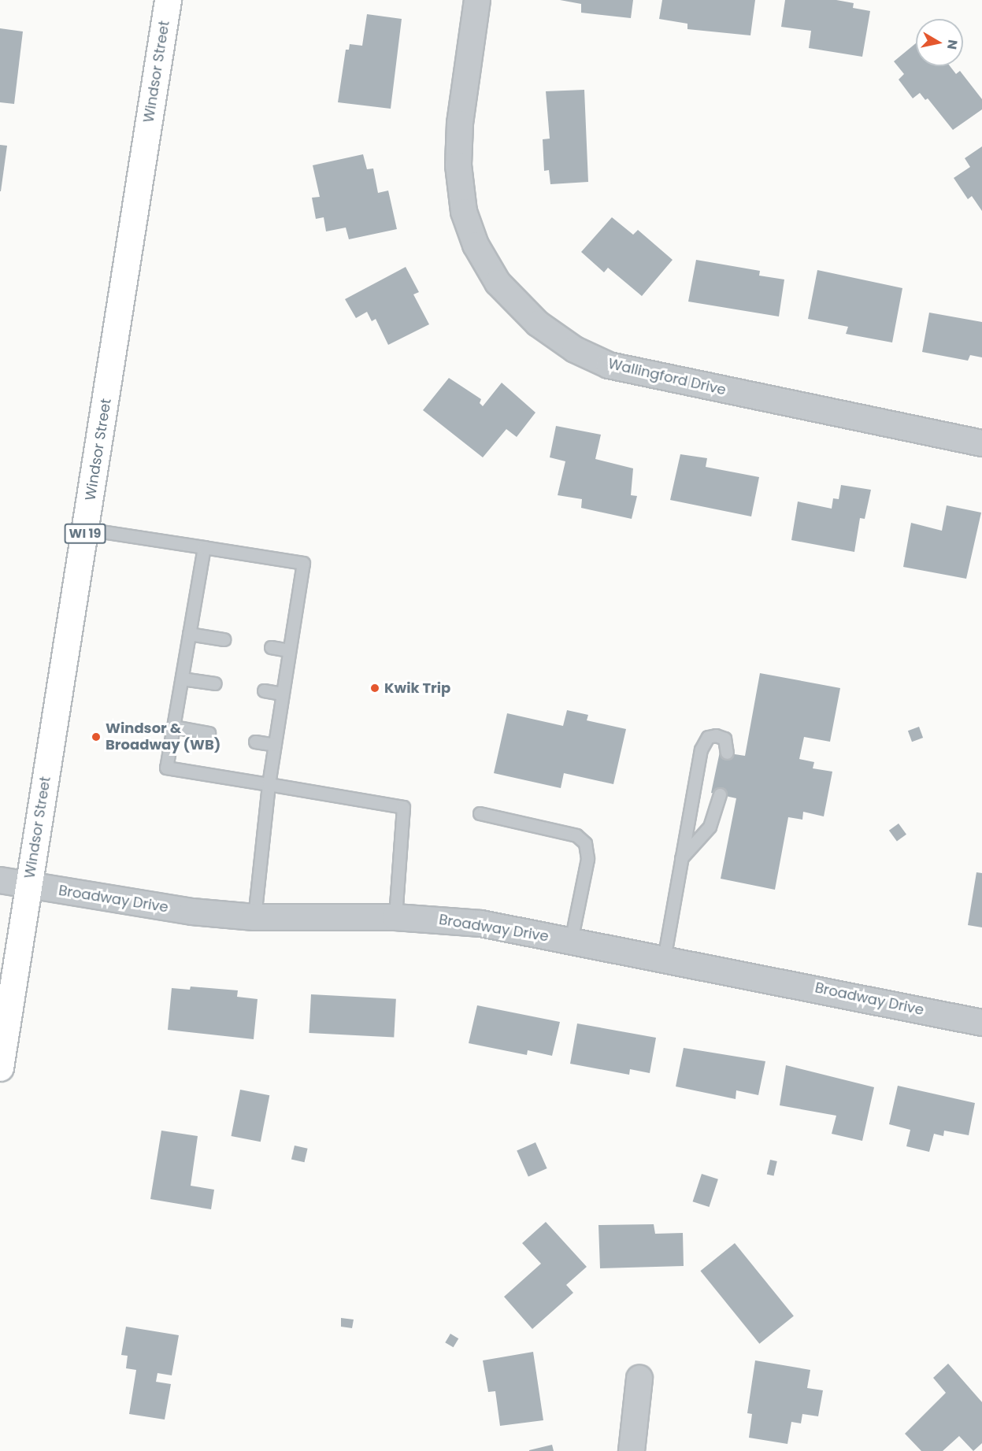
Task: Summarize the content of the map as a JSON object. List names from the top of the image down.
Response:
{
  "streets": {
    "main road": ["Windsor Street", "WI 19"],
    "street": ["Wallingford Drive", "Broadway Drive"]
  },
  "crossings": [
    ["Windsor Street", "Broadway Drive"]
  ],
  "places": ["Kwik Trip", "Windsor & Broadway (WB)"],
  "north": "right"
}
